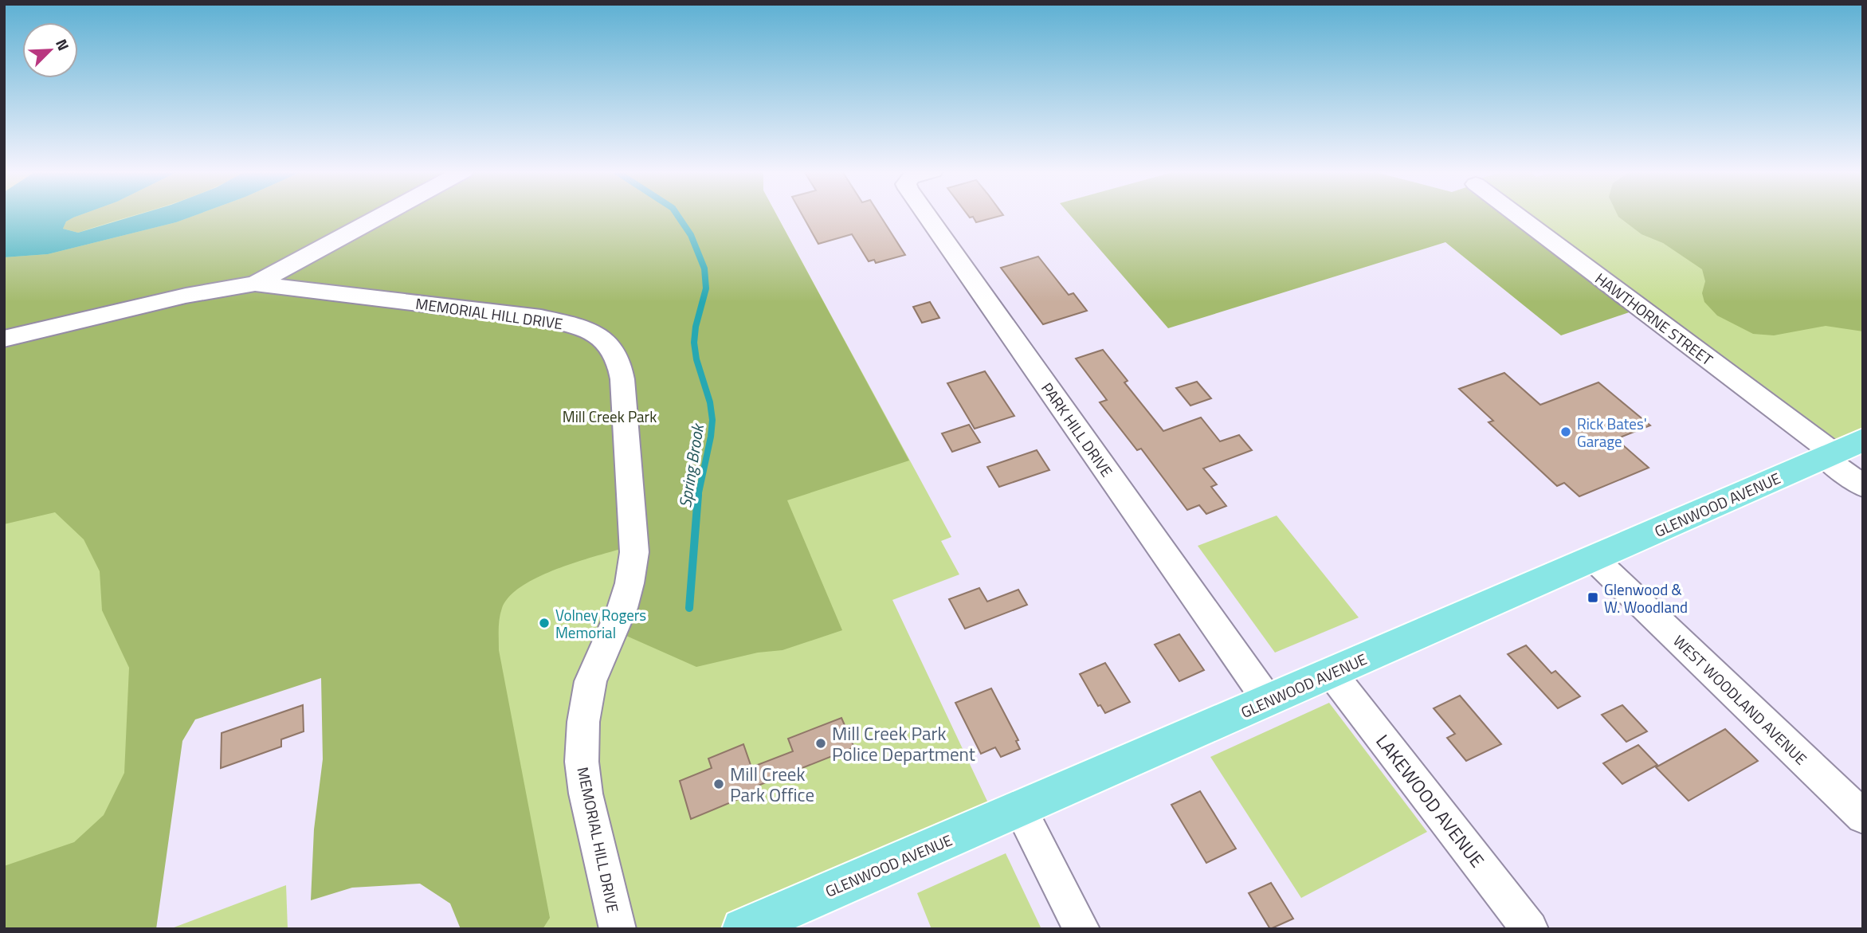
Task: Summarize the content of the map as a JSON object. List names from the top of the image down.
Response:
{
  "streets": {
    "main road": ["GLENWOOD AVENUE"],
    "street": [
      "MEMORIAL HILL DRIVE",
      "HAWTHORNE STREET",
      "PARK HILL DRIVE",
      "WEST WOODLAND AVENUE",
      "LAKEWOOD AVENUE"
    ]
  },
  "crossings": [
    ["HAWTHORNE STREET", "GLENWOOD AVENUE"],
    ["PARK HILL DRIVE", "GLENWOOD AVENUE"],
    ["GLENWOOD AVENUE", "WEST WOODLAND AVENUE"],
    ["GLENWOOD AVENUE", "LAKEWOOD AVENUE"]
  ],
  "water": ["Spring Brook"],
  "parks": ["Mill Creek Park"],
  "places": {
    "other": [
      "Rick Bates' Garage",
      "Volney Rogers Memorial",
      "Mill Creek Park Police Department",
      "Mill Creek Park Office"
    ],
    "transit": ["Glenwood & W. Woodland"]
  },
  "north": "top right"
}
